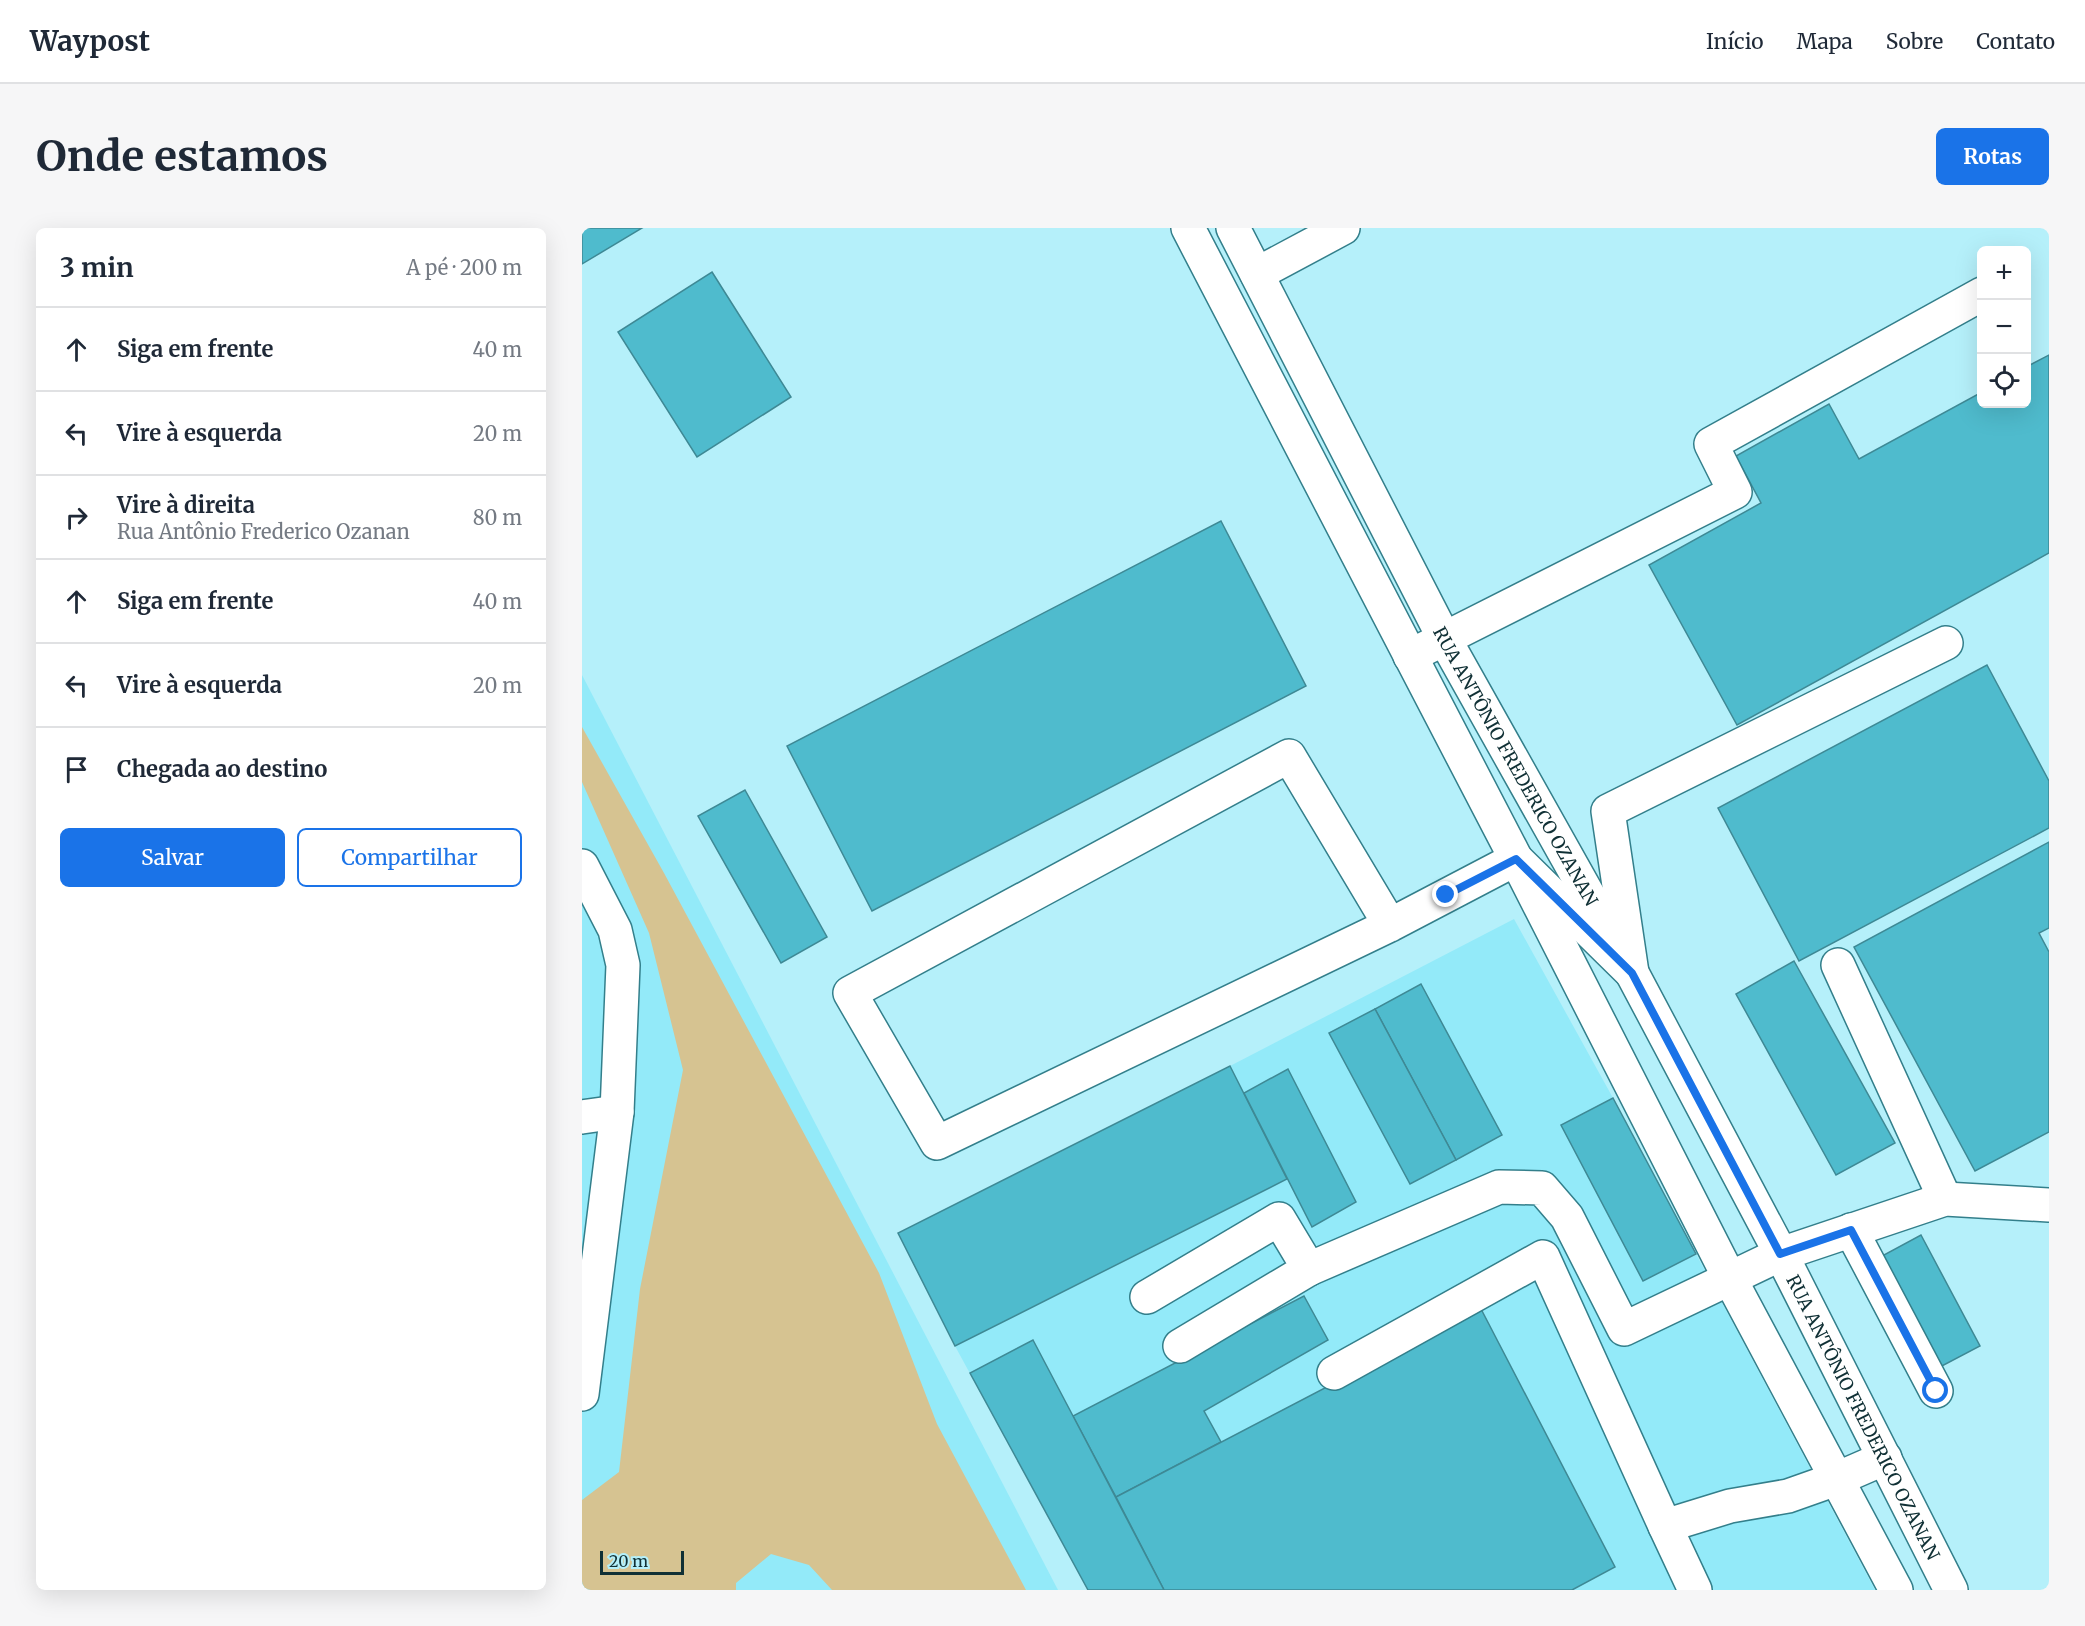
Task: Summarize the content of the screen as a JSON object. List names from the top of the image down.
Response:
{
  "streets": {
    "main road": ["RUA ANTÔNIO FREDERICO OZANAN"]
  },
  "scale_bar": "20 m",
  "page": {
    "header": "Waypost",
    "nav": [
      "Início",
      "Mapa",
      "Sobre",
      "Contato"
    ],
    "buttons": [
      "Rotas",
      ["Salvar", "Compartilhar"]
    ],
    "title": "Onde estamos",
    "heading": ["3 min", "A pé · 200 m"],
    "map_buttons": ["+", "−"],
    "list": [
      ["Siga em frente", "40 m"],
      ["Vire à esquerda", "20 m"],
      ["Vire à direita", "Rua Antônio Frederico Ozanan", "80 m"],
      ["Siga em frente", "40 m"],
      ["Vire à esquerda", "20 m"],
      "Chegada ao destino"
    ],
    "scale": "20 m"
  }
}
